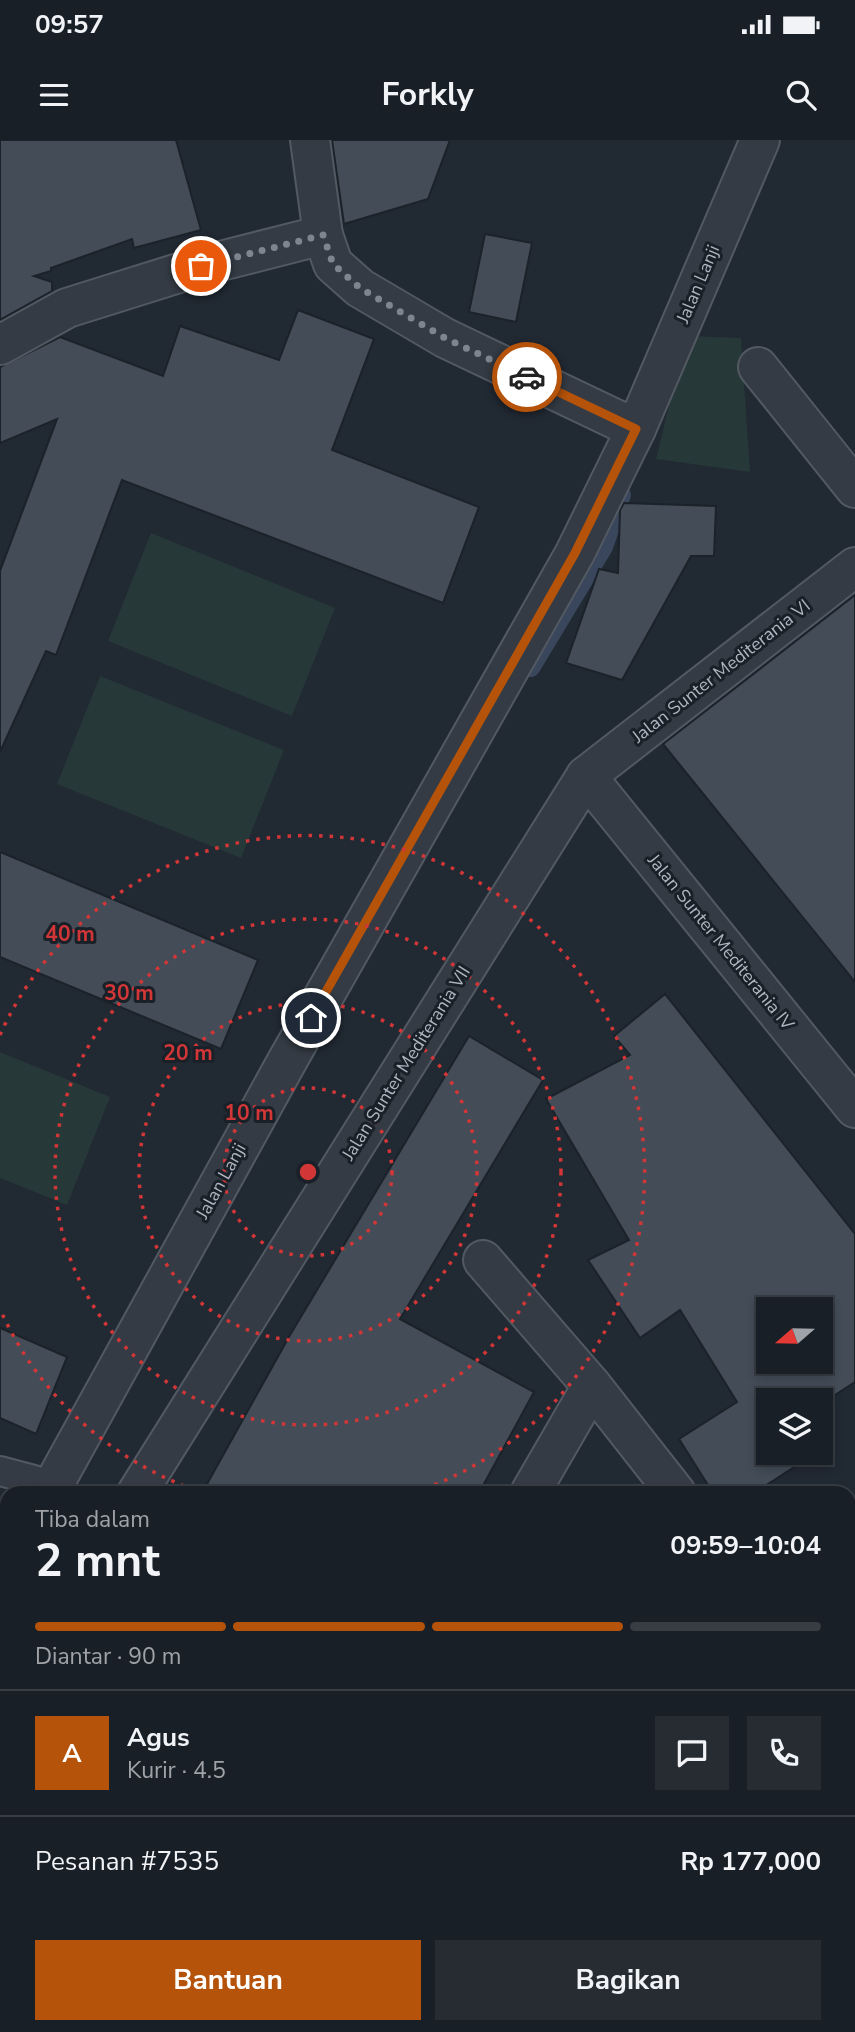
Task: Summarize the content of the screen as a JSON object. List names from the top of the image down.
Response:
{
  "streets": {
    "street": [
      "Jalan Lanji",
      "Jalan Sunter Mediterania VI",
      "Jalan Sunter Mediterania IV",
      "Jalan Sunter Mediterania VII"
    ]
  },
  "crossings": [
    ["Jalan Sunter Mediterania VI", "Jalan Sunter Mediterania IV"],
    ["Jalan Sunter Mediterania VI", "Jalan Sunter Mediterania VII"],
    ["Jalan Sunter Mediterania IV", "Jalan Sunter Mediterania VII"]
  ],
  "north": "left",
  "page": {
    "status": "09:57",
    "header": "Forkly",
    "heading": ["2 mnt", "Tiba dalam", "09:59–10:04"],
    "panel": [
      "Agus",
      "Kurir · 4.5",
      "Pesanan #7535",
      "Rp 177,000"
    ],
    "bar": "Diantar · 90 m",
    "round": "A",
    "buttons": ["Bantuan", "Bagikan"]
  },
  "rings": [
    "40 m",
    "30 m",
    "20 m",
    "10 m"
  ]
}
